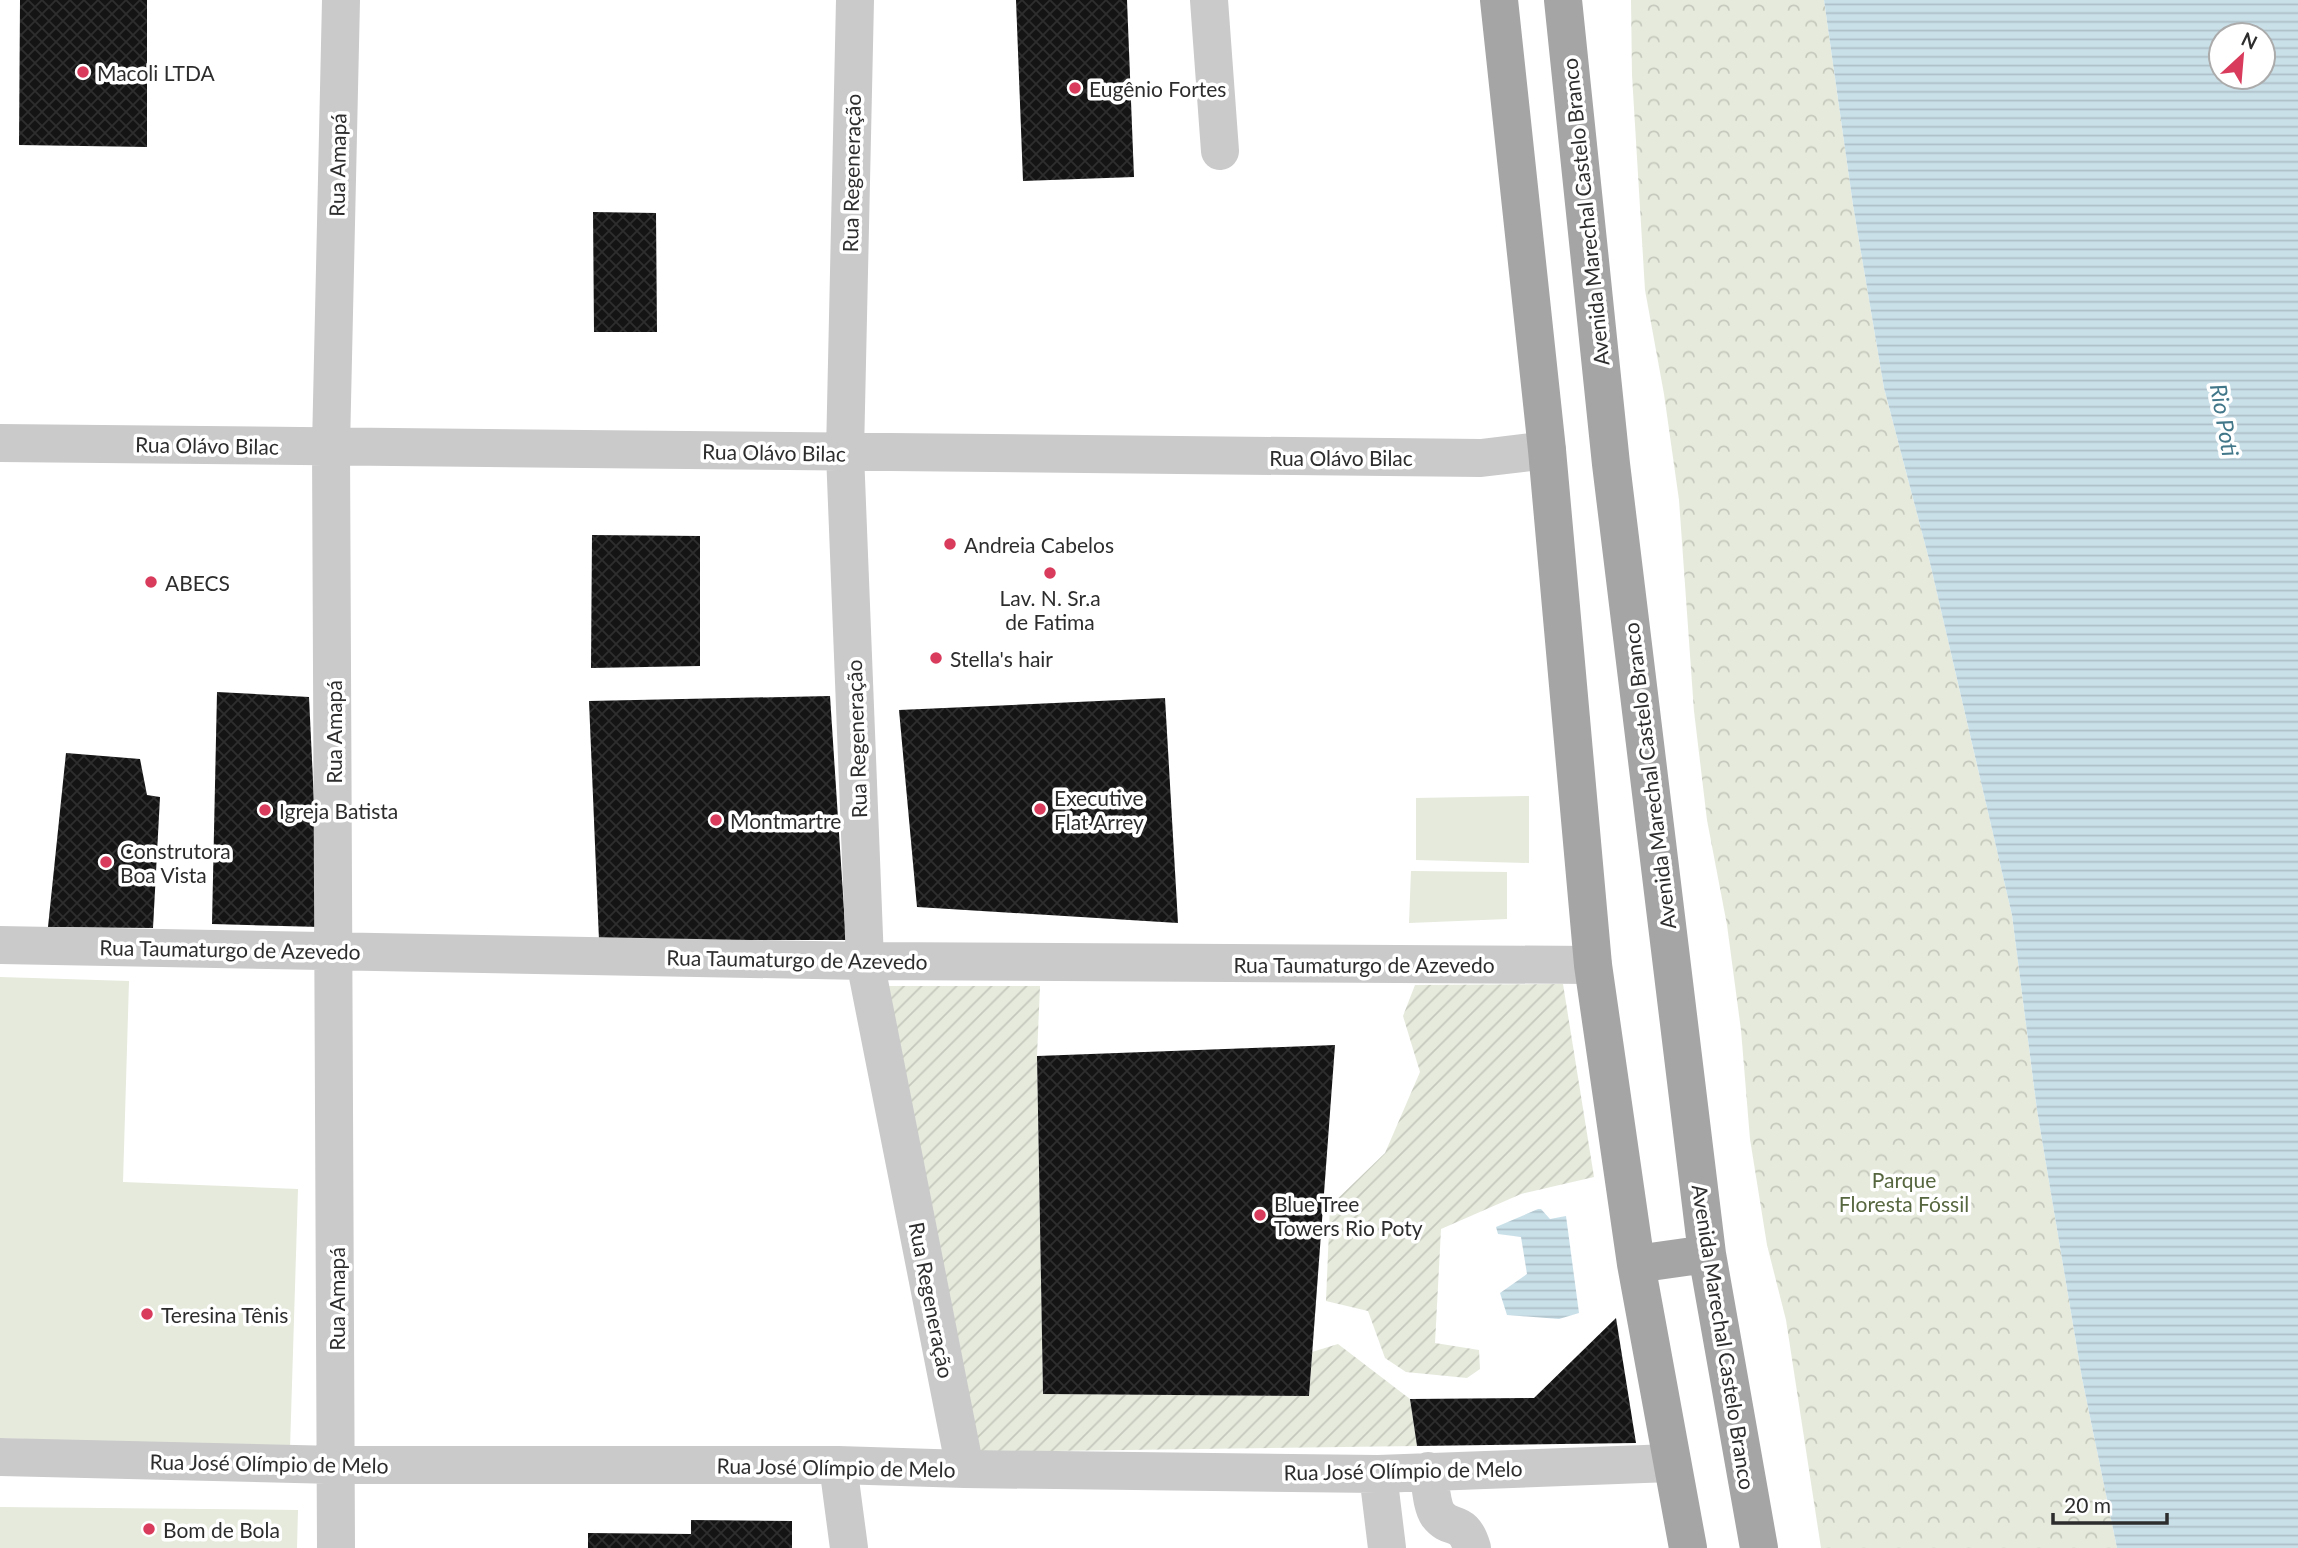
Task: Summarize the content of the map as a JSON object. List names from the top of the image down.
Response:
{
  "streets": {
    "main road": ["Avenida Marechal Castelo Branco"],
    "street": [
      "Rua Amapá",
      "Rua Regeneração",
      "Rua Olávo Bilac",
      "Rua Taumaturgo de Azevedo",
      "Rua José Olímpio de Melo"
    ]
  },
  "crossings": [
    ["Rua Amapá", "Rua Olávo Bilac"],
    ["Rua Amapá", "Rua Taumaturgo de Azevedo"],
    ["Rua Amapá", "Rua José Olímpio de Melo"],
    ["Rua Regeneração", "Rua Olávo Bilac"],
    ["Rua Regeneração", "Rua Taumaturgo de Azevedo"],
    ["Rua Regeneração", "Rua José Olímpio de Melo"]
  ],
  "water": ["Rio Poti"],
  "parks": ["Parque Floresta Fóssil"],
  "places": [
    "Macoli LTDA",
    "Eugênio Fortes",
    "Andreia Cabelos",
    "Lav. N. Sr.a de Fatima",
    "ABECS",
    "Stella's hair",
    "Executive Flat Arrey",
    "Igreja Batista",
    "Montmartre",
    "Construtora Boa Vista",
    "Blue Tree Towers Rio Poty",
    "Teresina Tênis",
    "Bom de Bola"
  ],
  "scale_bar": "20 m",
  "north": "top right"
}
